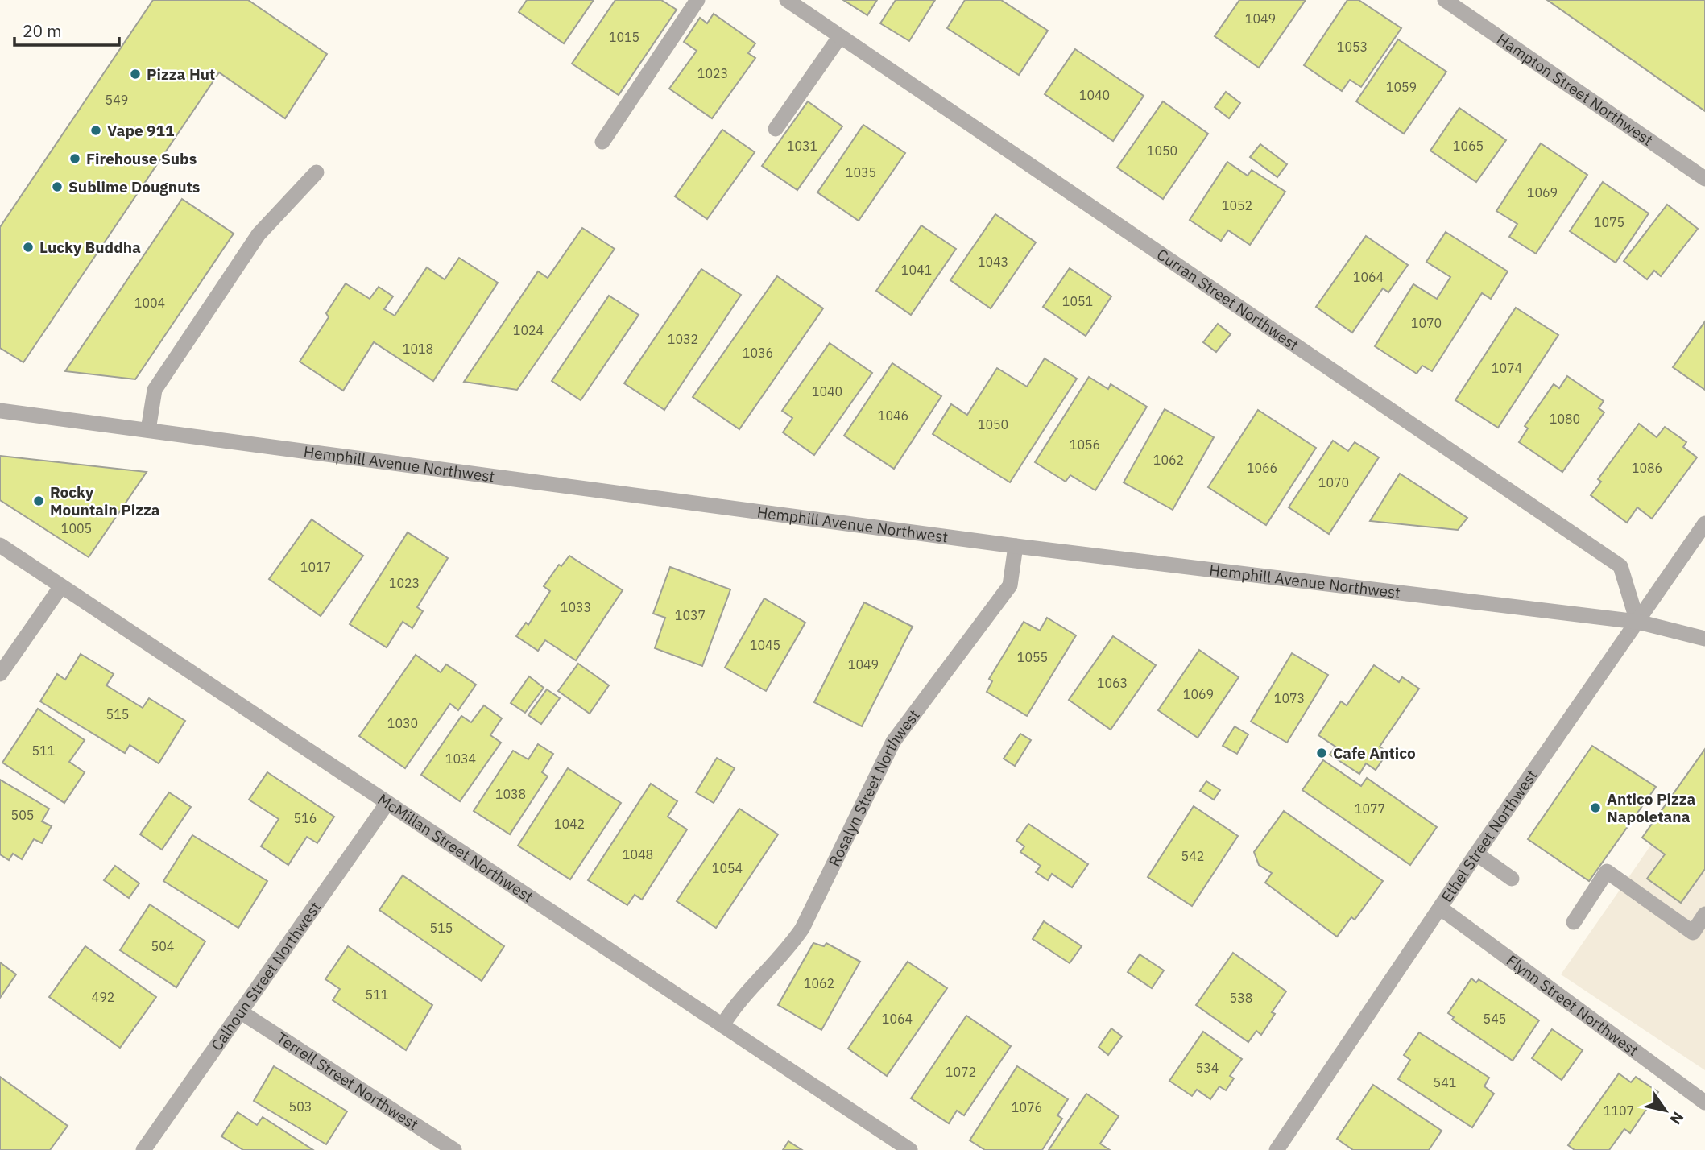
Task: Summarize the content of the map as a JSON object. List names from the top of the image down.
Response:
{
  "streets": {
    "street": [
      "Hampton Street Northwest",
      "Curran Street Northwest",
      "Hemphill Avenue Northwest",
      "Rosalyn Street Northwest",
      "Ethel Street Northwest",
      "McMillan Street Northwest",
      "Calhoun Street Northwest",
      "Flynn Street Northwest",
      "Terrell Street Northwest"
    ]
  },
  "crossings": [
    ["Curran Street Northwest", "Hemphill Avenue Northwest"],
    ["Curran Street Northwest", "Ethel Street Northwest"],
    ["Hemphill Avenue Northwest", "Rosalyn Street Northwest"],
    ["Hemphill Avenue Northwest", "Ethel Street Northwest"],
    ["Rosalyn Street Northwest", "McMillan Street Northwest"],
    ["Ethel Street Northwest", "Flynn Street Northwest"],
    ["McMillan Street Northwest", "Calhoun Street Northwest"],
    ["Calhoun Street Northwest", "Terrell Street Northwest"]
  ],
  "places": [
    "Pizza Hut",
    "Vape 911",
    "Firehouse Subs",
    "Sublime Dougnuts",
    "Lucky Buddha",
    "Rocky Mountain Pizza",
    "Cafe Antico",
    "Antico Pizza Napoletana"
  ],
  "house_numbers": [
    "1049",
    "1015",
    "1053",
    "1023",
    "1059",
    "1040",
    "549",
    "1031",
    "1065",
    "1050",
    "1035",
    "1069",
    "1052",
    "1075",
    "1043",
    "1041",
    "1064",
    "1051",
    "1004",
    "1070",
    "1024",
    "1032",
    "1018",
    "1036",
    "1074",
    "1040",
    "1046",
    "1080",
    "1050",
    "1056",
    "1062",
    "1066",
    "1086",
    "1070",
    "1005",
    "1017",
    "1023",
    "1033",
    "1037",
    "1045",
    "1055",
    "1049",
    "1063",
    "1069",
    "1073",
    "515",
    "1030",
    "511",
    "1034",
    "1038",
    "1077",
    "505",
    "516",
    "1042",
    "1048",
    "542",
    "1054",
    "515",
    "504",
    "1062",
    "511",
    "492",
    "538",
    "1064",
    "545",
    "534",
    "1072",
    "541",
    "503",
    "1076",
    "1107"
  ],
  "scale_bar": "20 m",
  "north": "bottom right"
}
